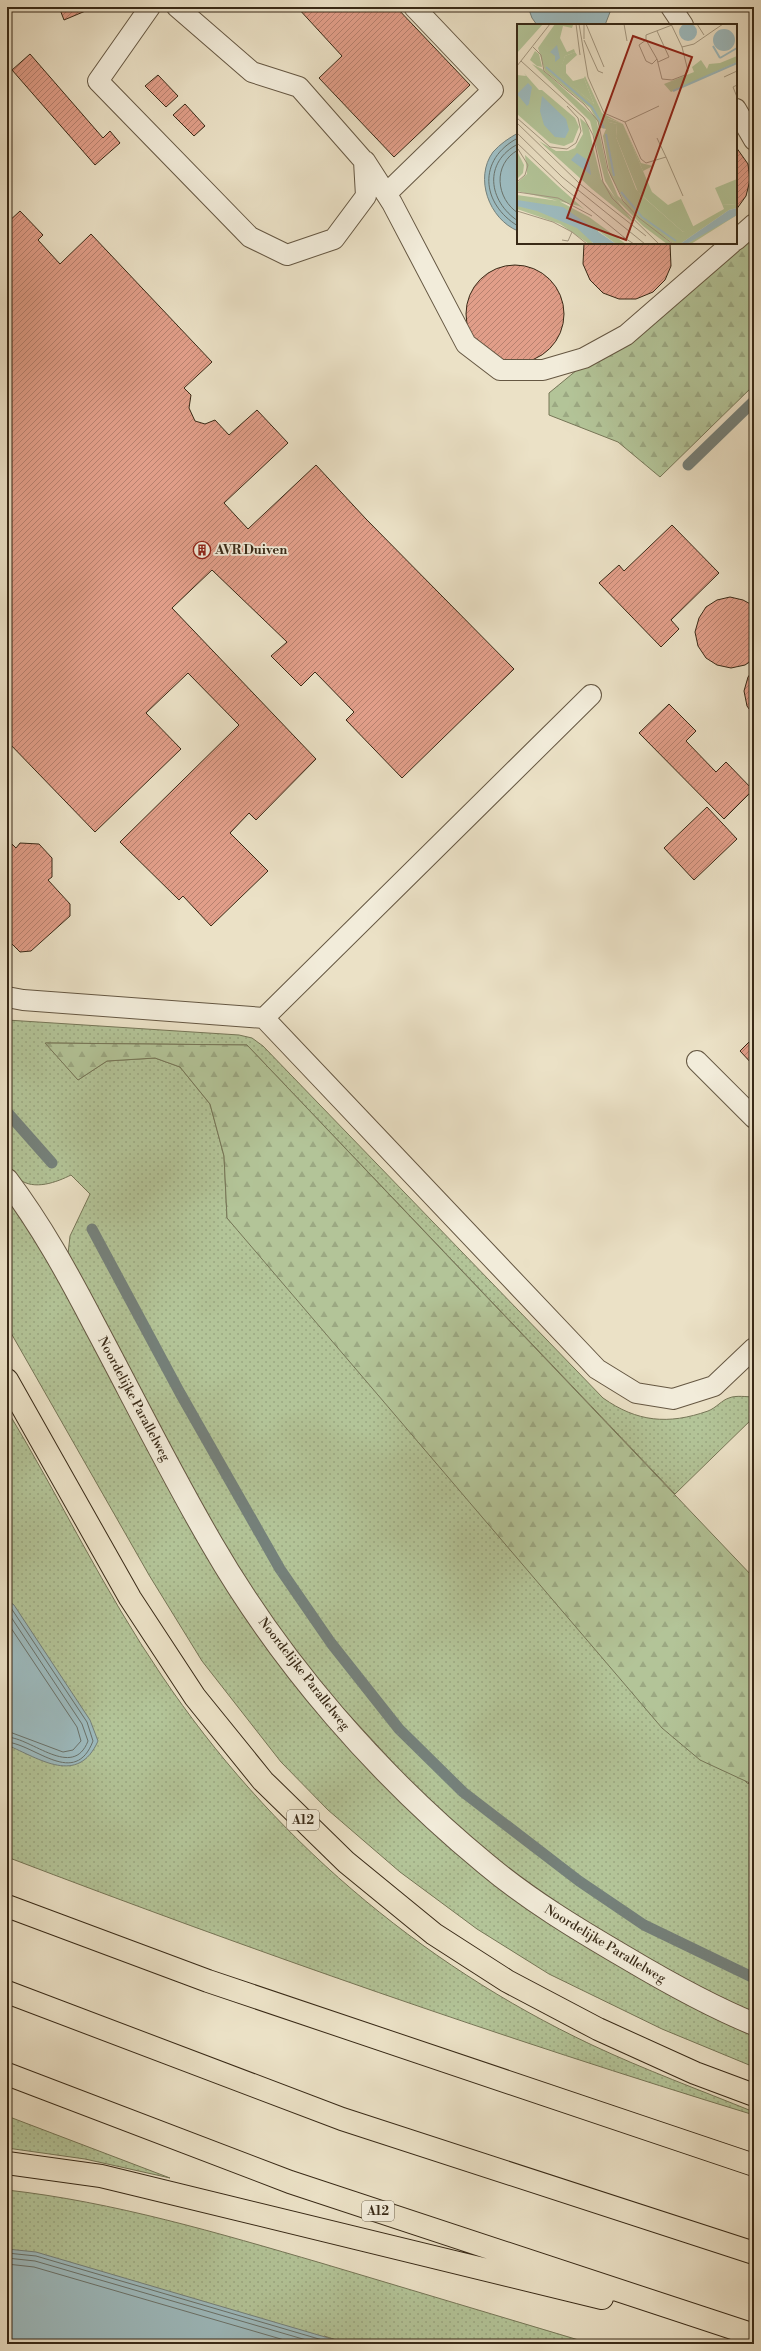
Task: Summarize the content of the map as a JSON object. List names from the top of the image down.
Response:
{
  "streets": {
    "highway": ["A12"],
    "street": ["Noordelijke Parallelweg"]
  },
  "places": {
    "building": ["AVR Duiven"]
  }
}
